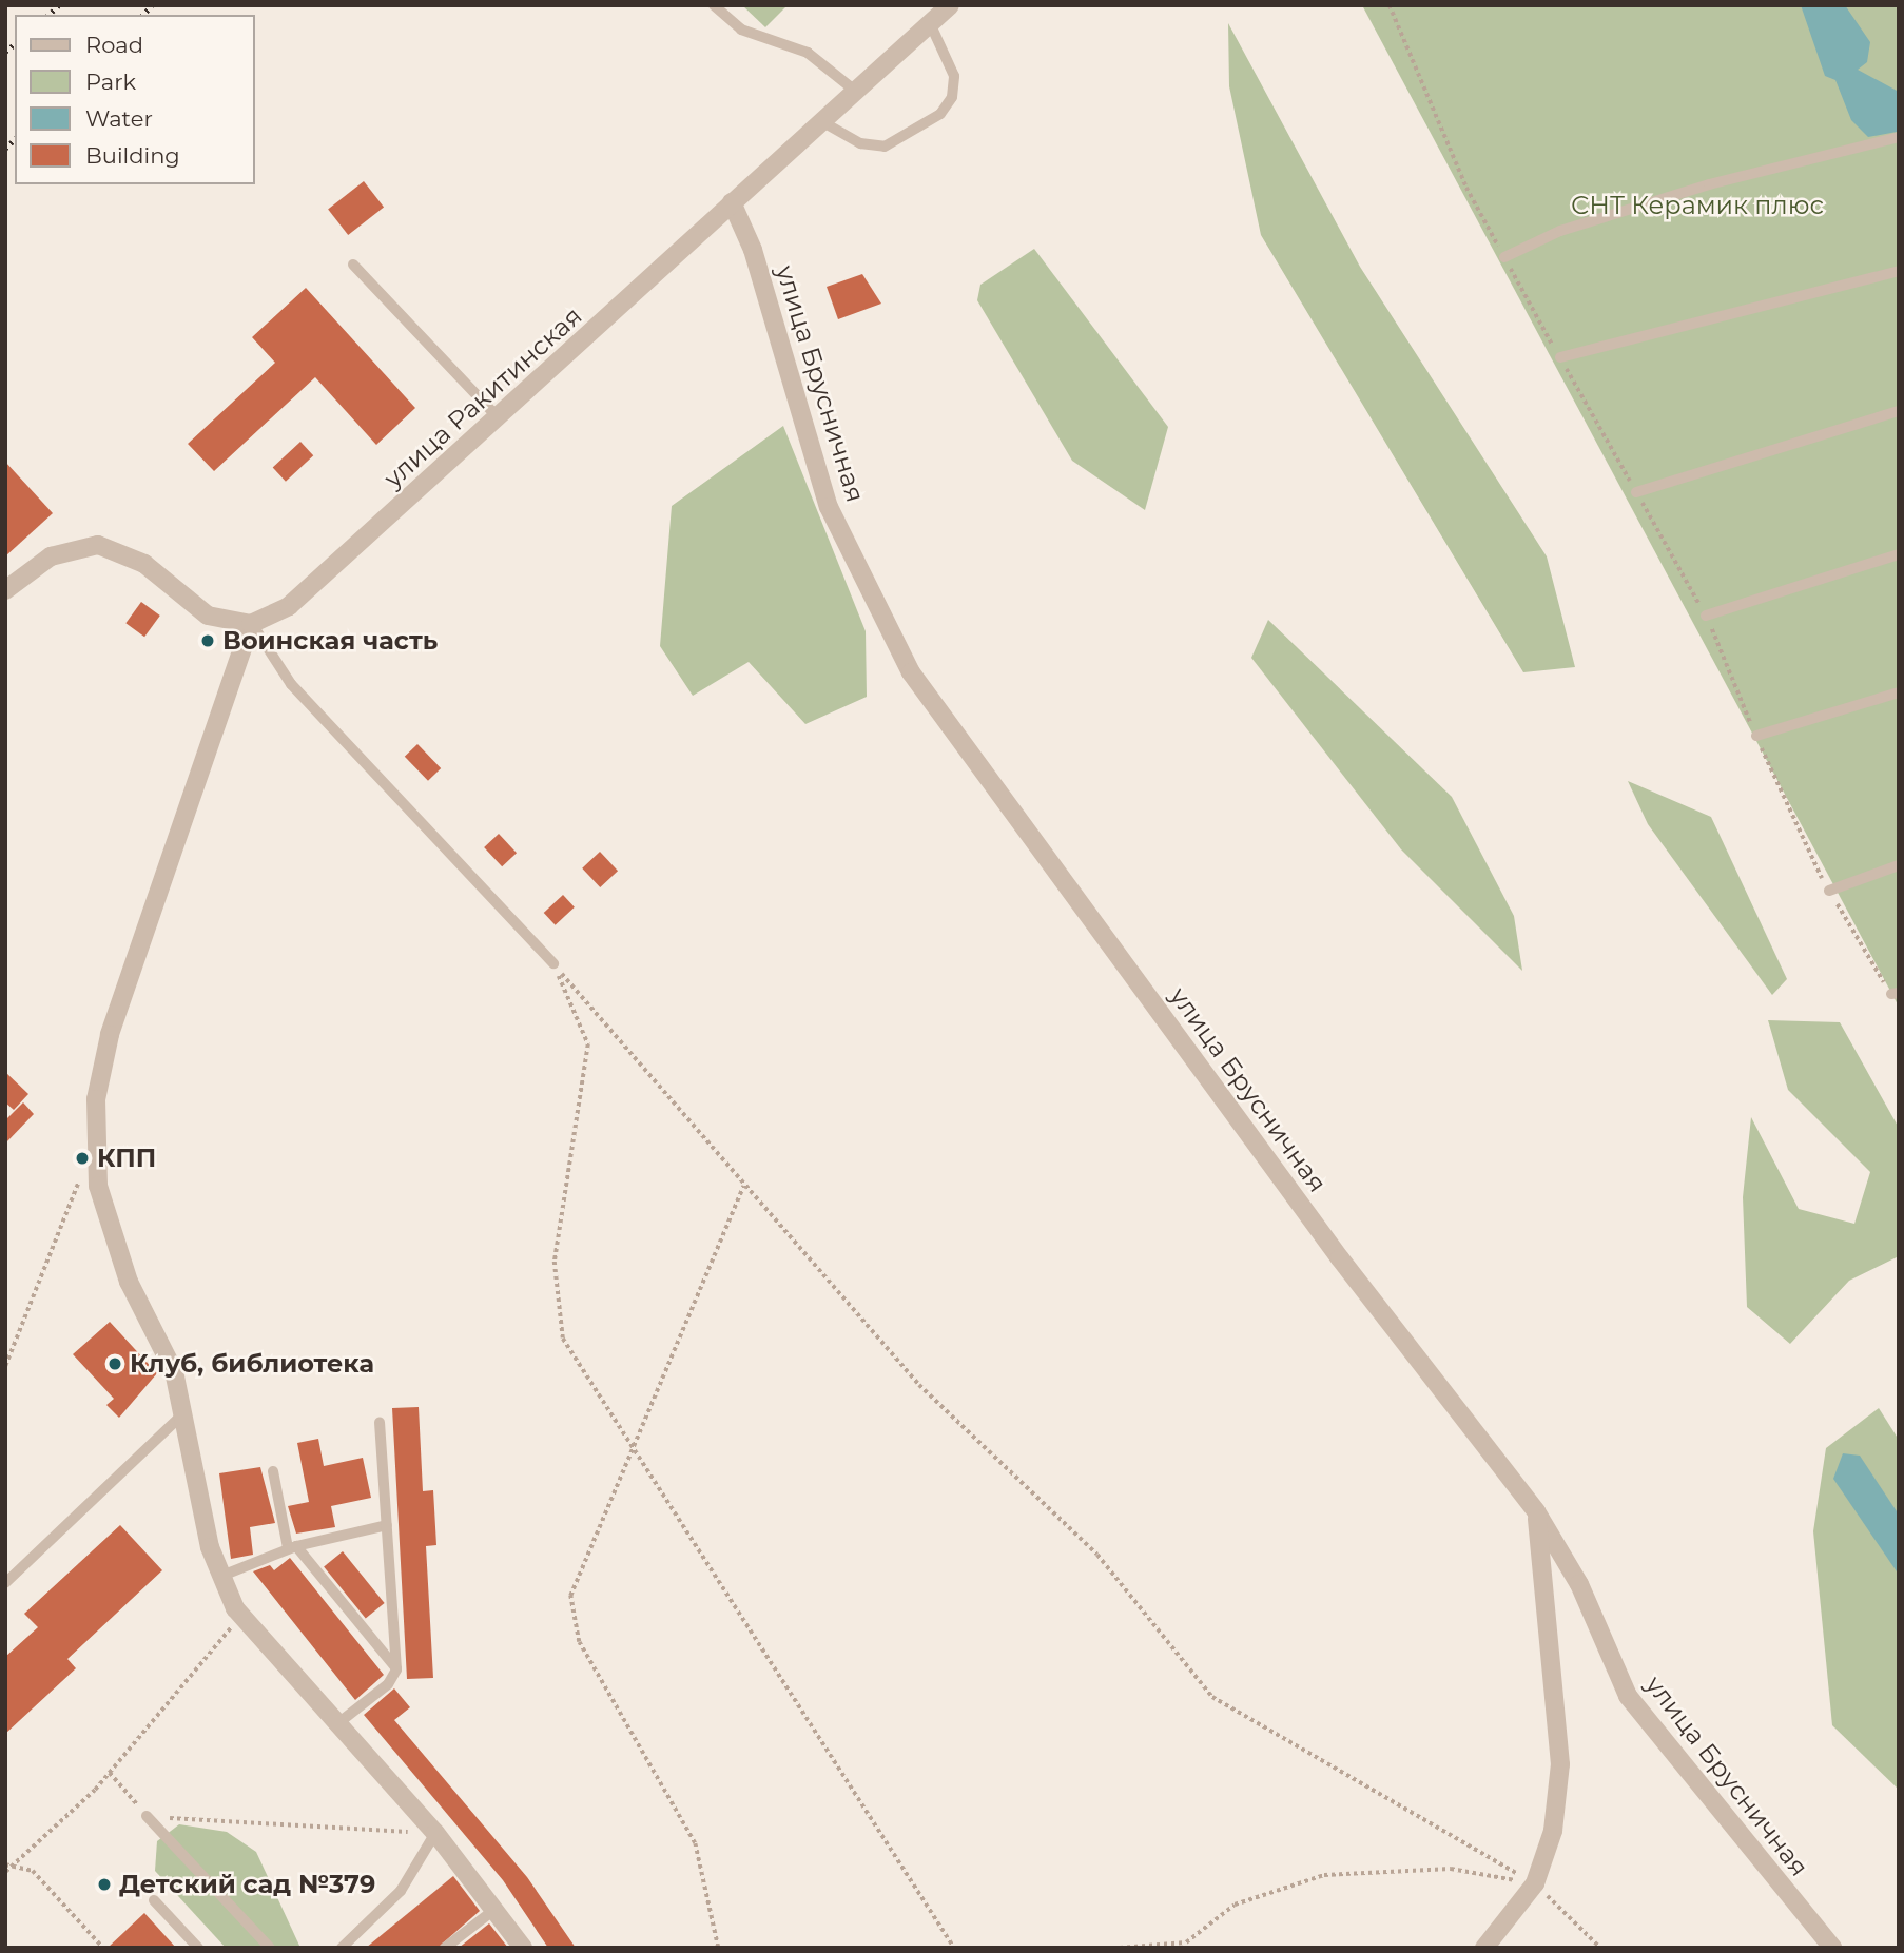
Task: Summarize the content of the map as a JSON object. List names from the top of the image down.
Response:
{
  "streets": {
    "street": ["улица Брусничная", "улица Ракитинская"]
  },
  "crossings": [
    ["улица Брусничная", "улица Ракитинская"]
  ],
  "parks": ["СНТ Керамик плюс"],
  "places": [
    "Воинская часть",
    "КПП",
    "Клуб, библиотека",
    "Детский сад №379"
  ],
  "legend": [
    "Road",
    "Park",
    "Water",
    "Building"
  ]
}
